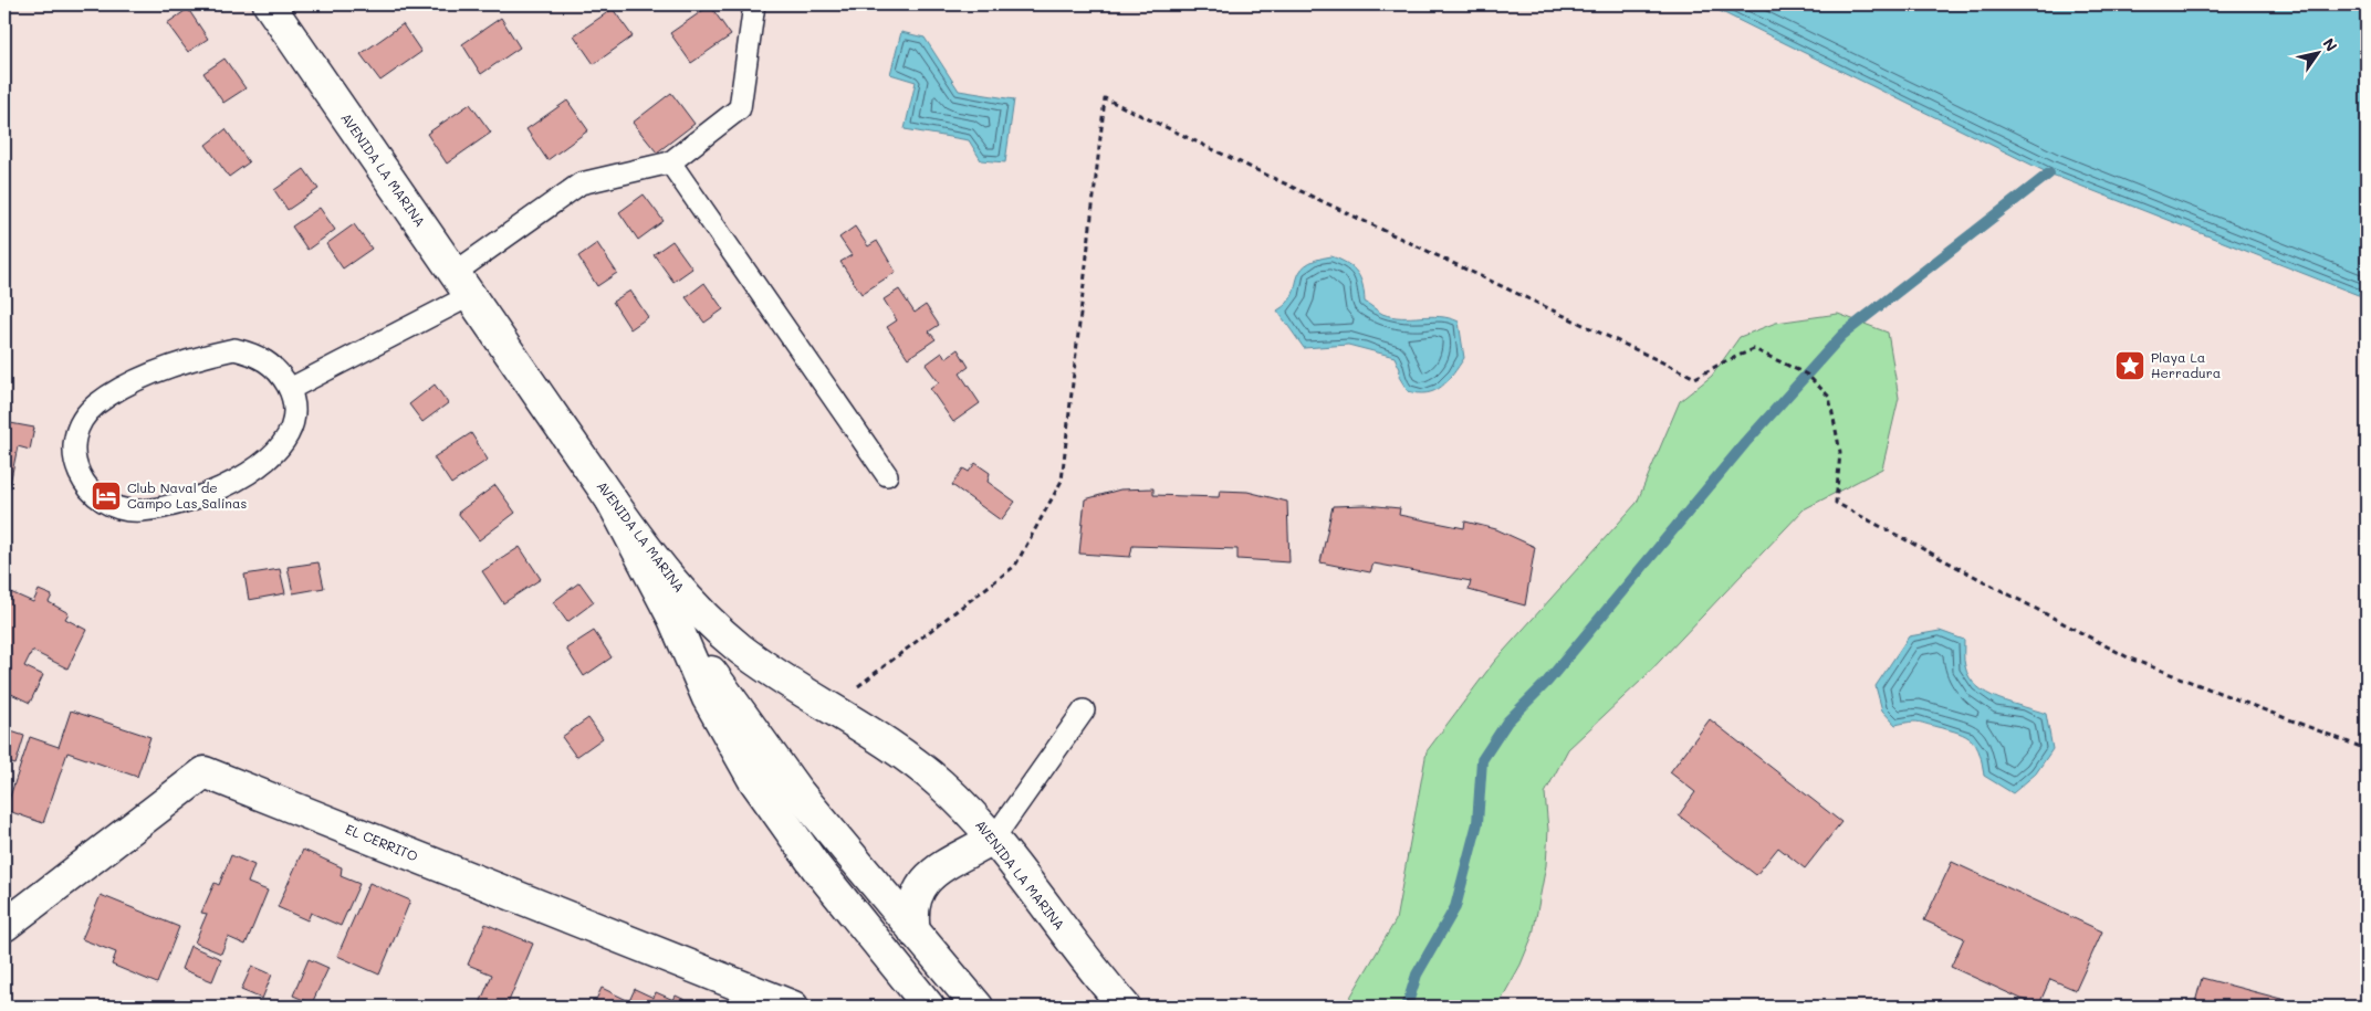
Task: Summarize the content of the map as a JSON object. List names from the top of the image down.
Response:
{
  "streets": {
    "main road": ["AVENIDA LA MARINA", "EL CERRITO"]
  },
  "places": {
    "place": ["Playa La Herradura"],
    "hotel": ["Club Naval de Campo Las Salinas"]
  },
  "north": "top right"
}
